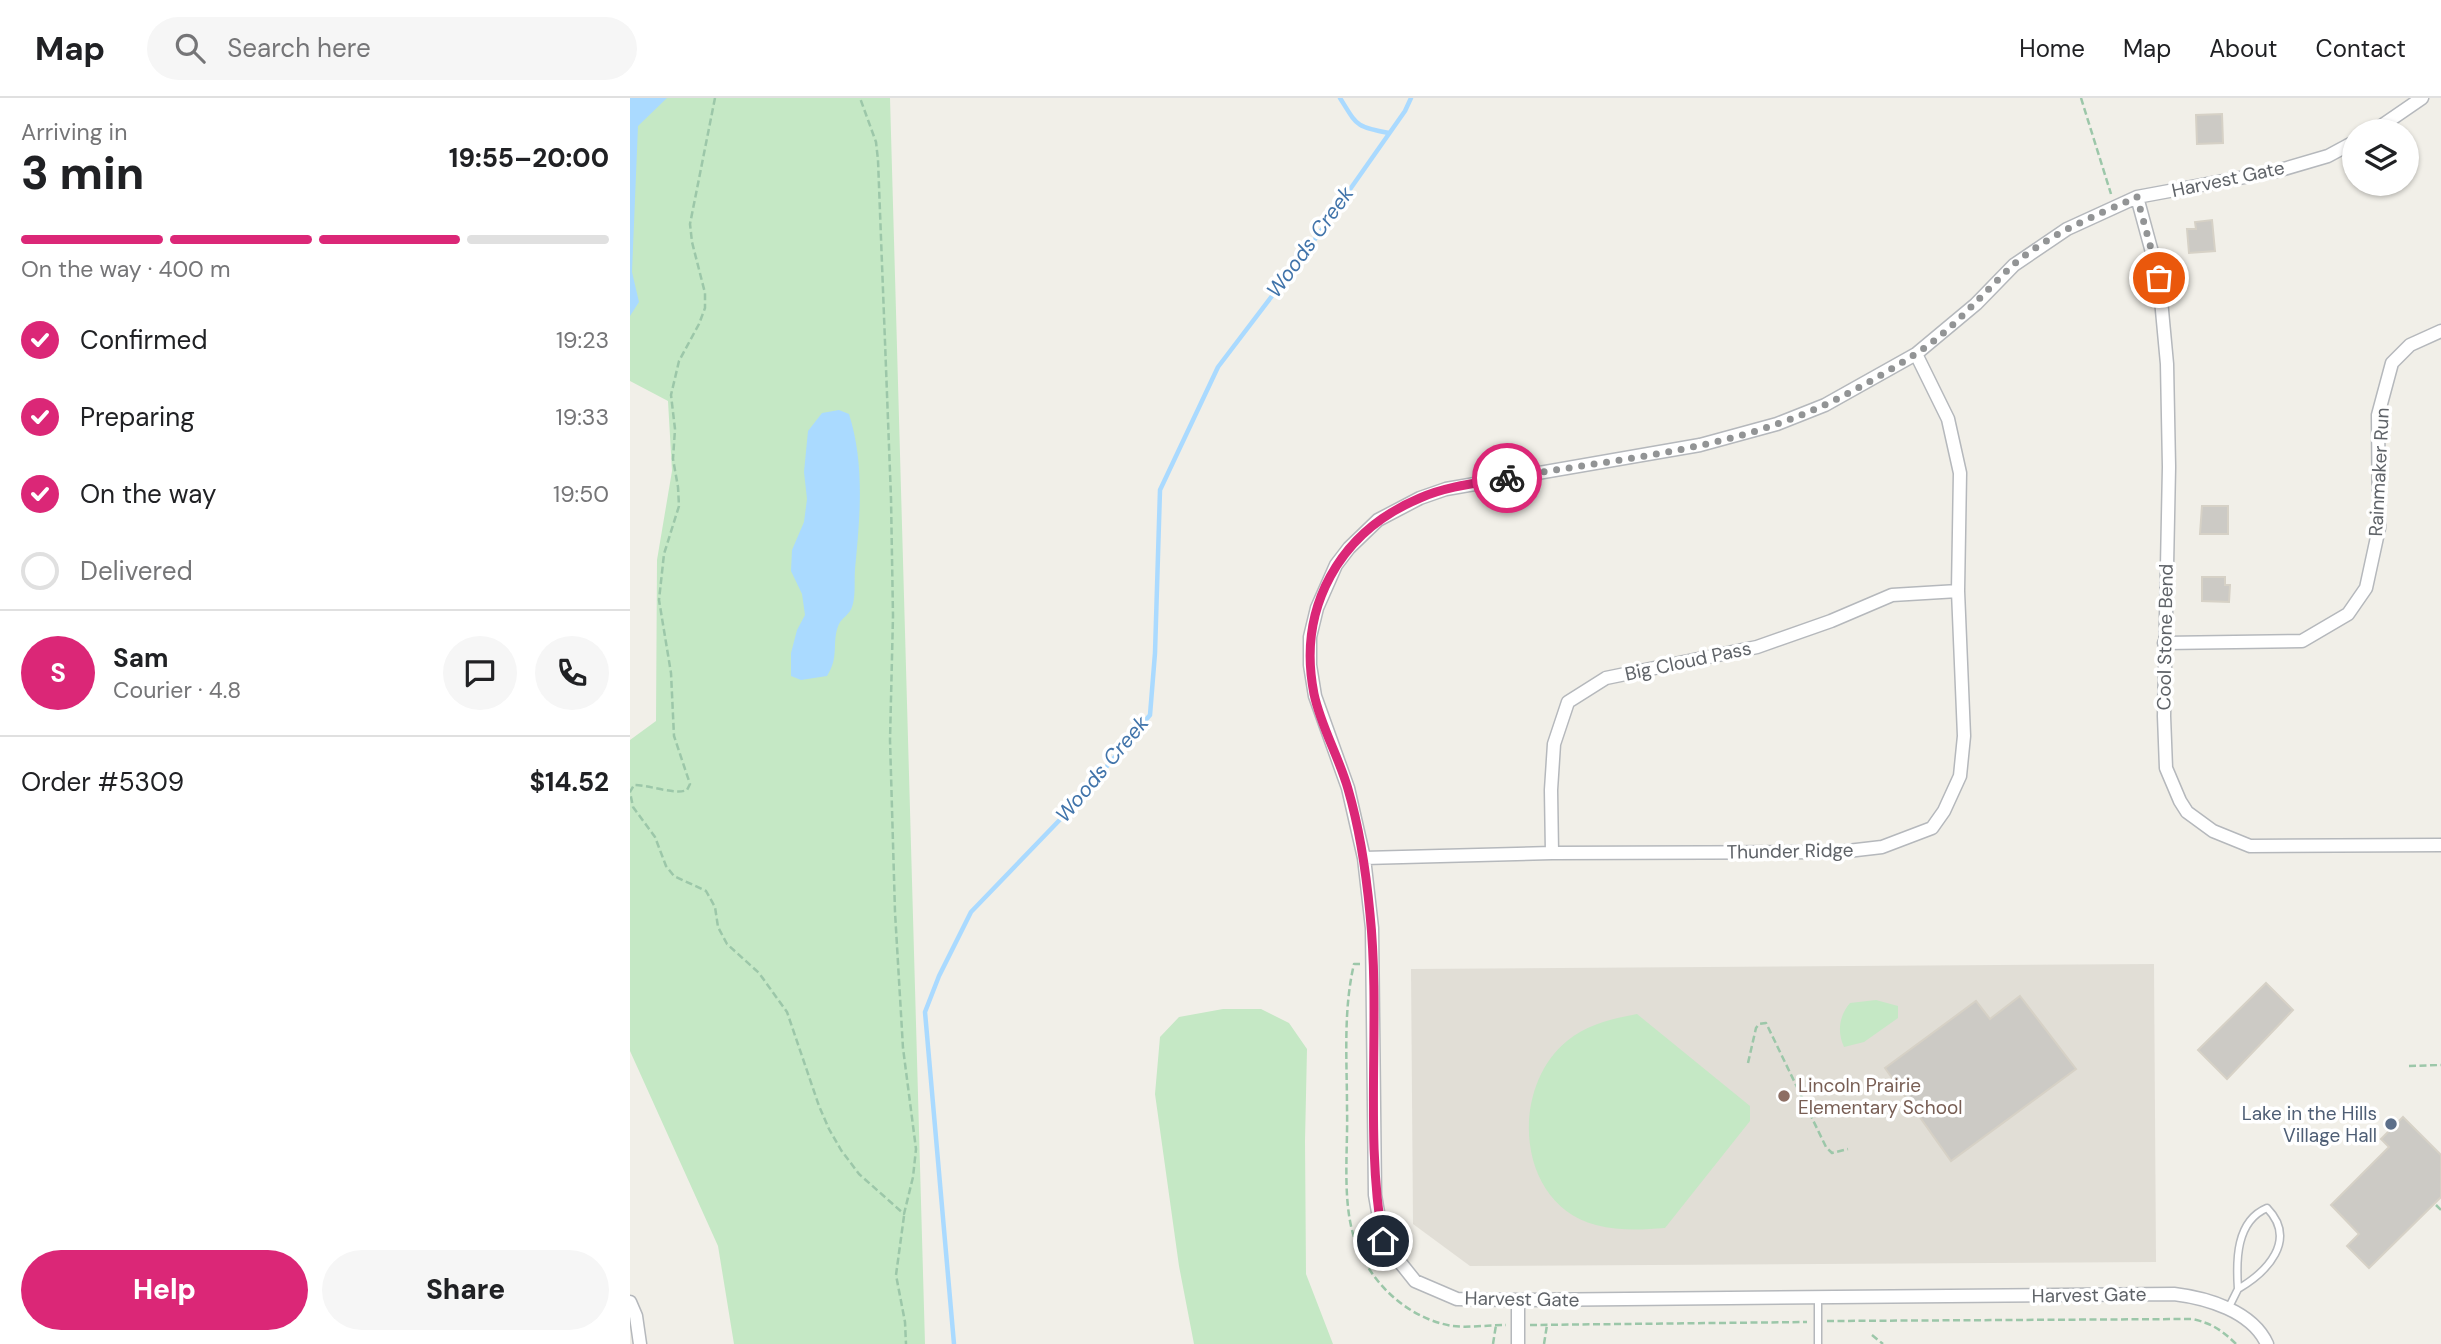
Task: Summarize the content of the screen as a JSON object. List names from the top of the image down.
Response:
{
  "streets": {
    "street": [
      "Harvest Gate",
      "Rainmaker Run",
      "Cool Stone Bend",
      "Big Cloud Pass",
      "Thunder Ridge"
    ]
  },
  "crossings": [
    ["Harvest Gate", "Cool Stone Bend"],
    ["Harvest Gate", "Thunder Ridge"],
    ["Rainmaker Run", "Cool Stone Bend"],
    ["Big Cloud Pass", "Thunder Ridge"]
  ],
  "water": ["Woods Creek"],
  "places": ["Lincoln Prairie Elementary School", "Lake in the Hills Village Hall"],
  "page": {
    "header": "Map",
    "search": "Search here",
    "nav": [
      "Home",
      "Map",
      "About",
      "Contact"
    ],
    "heading": ["3 min", "Arriving in", "19:55–20:00"],
    "panel": [
      "Sam",
      "Courier · 4.8",
      "Order #5309",
      "$14.52"
    ],
    "bar": "On the way · 400 m",
    "list": [
      ["Confirmed", "19:23"],
      ["Preparing", "19:33"],
      ["On the way", "19:50"],
      "Delivered"
    ],
    "round": "S",
    "buttons": ["Help", "Share"]
  }
}
